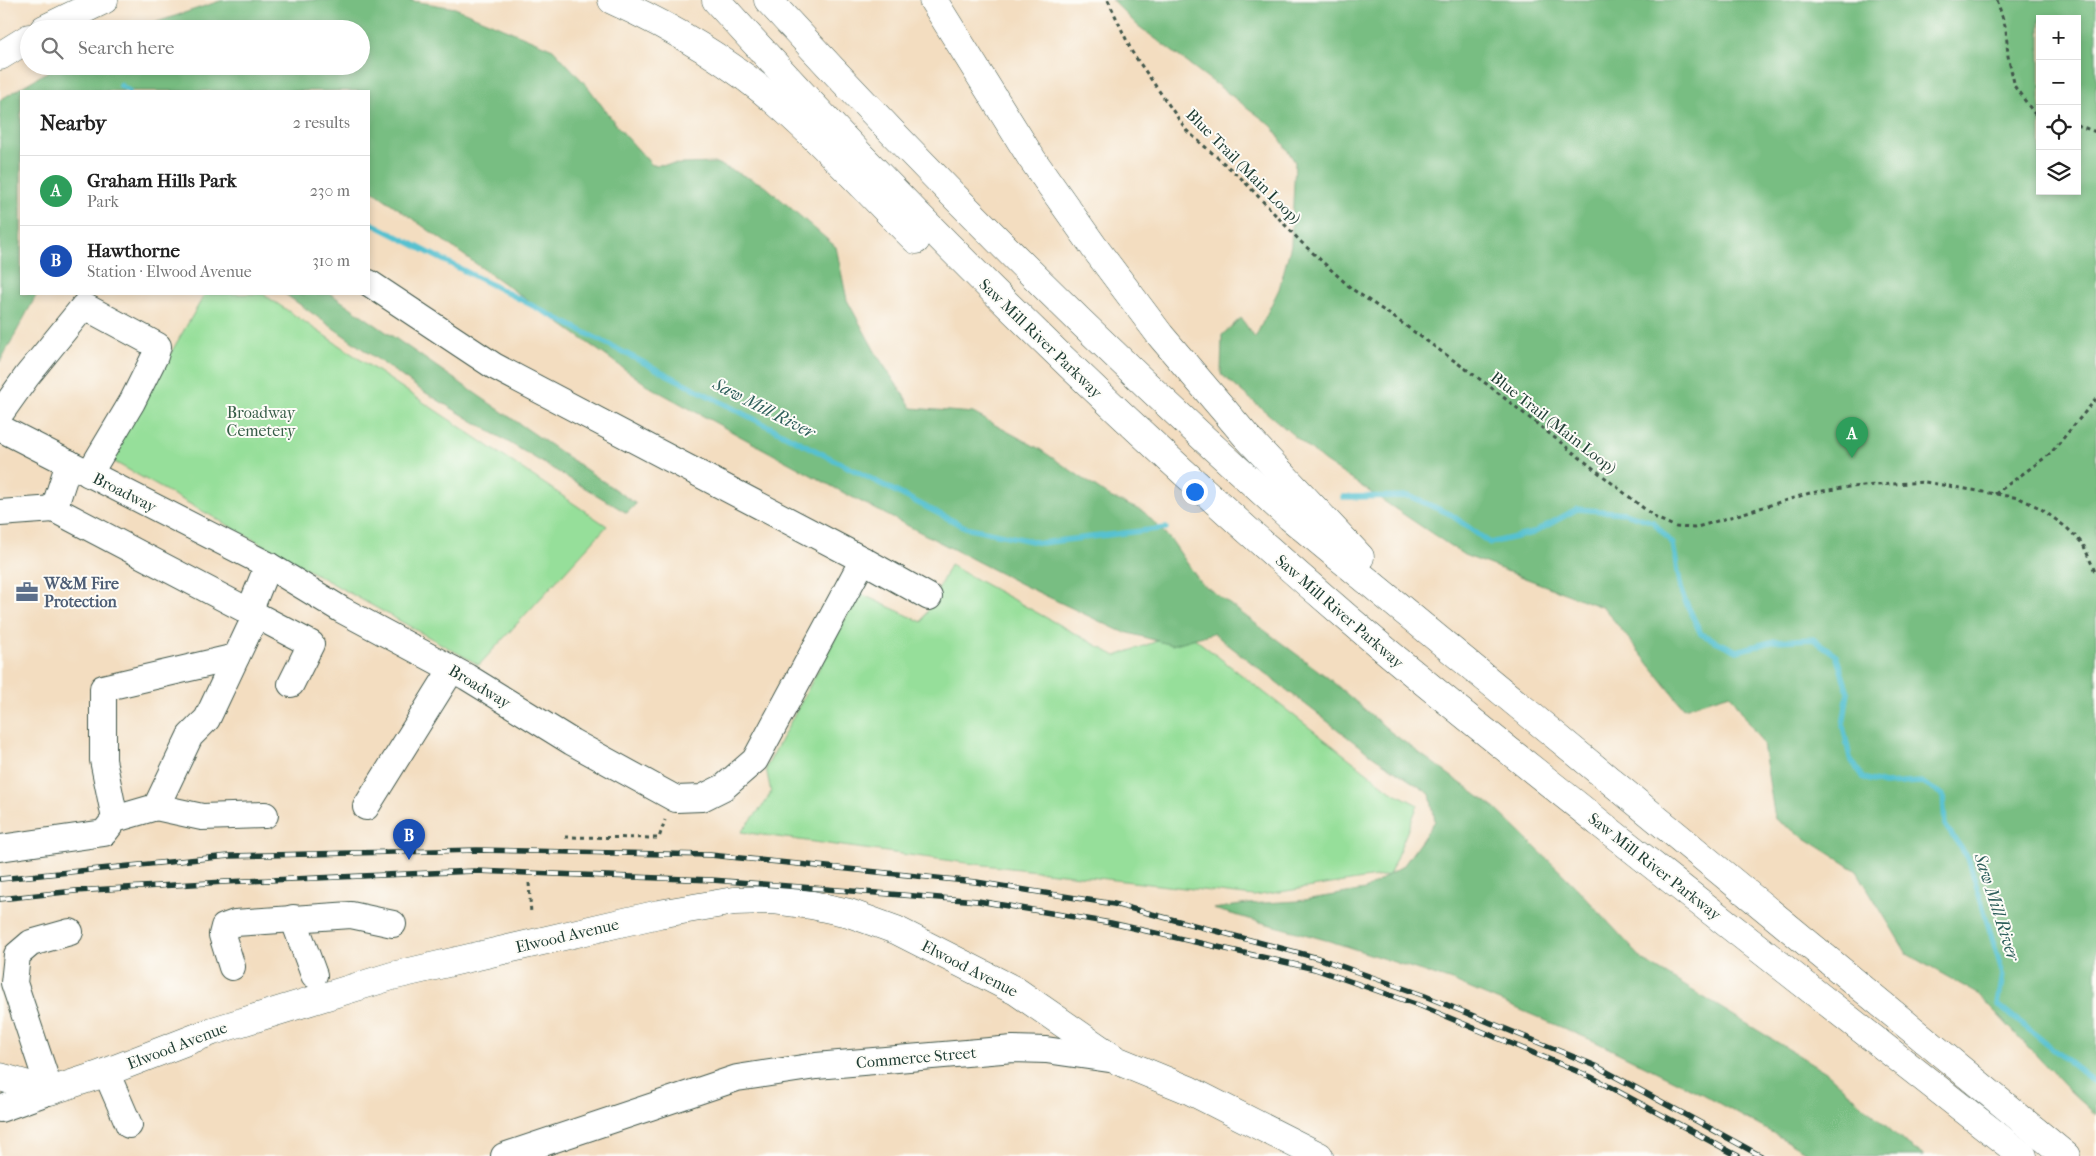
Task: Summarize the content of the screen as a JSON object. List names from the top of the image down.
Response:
{
  "streets": {
    "main road": ["Saw Mill River Parkway", "Elwood Avenue", "Commerce Street"],
    "street": ["Broadway"],
    "path": ["Blue Trail (Main Loop)"]
  },
  "crossings": [
    ["Elwood Avenue", "Commerce Street"]
  ],
  "water": ["Saw Mill River"],
  "parks": ["Broadway Cemetery"],
  "places": {
    "office": ["W&M Fire Protection"]
  },
  "page": {
    "map_buttons": ["+", "−"],
    "search": "Search here",
    "heading": ["Nearby", "2 results"],
    "list": [
      {
        "mark": "A",
        "name": "Graham Hills Park",
        "note": "Park",
        "value": "230 m"
      },
      {
        "mark": "B",
        "name": "Hawthorne",
        "note": "Station · Elwood Avenue",
        "value": "310 m"
      }
    ],
    "pins": ["A", "B"]
  }
}
